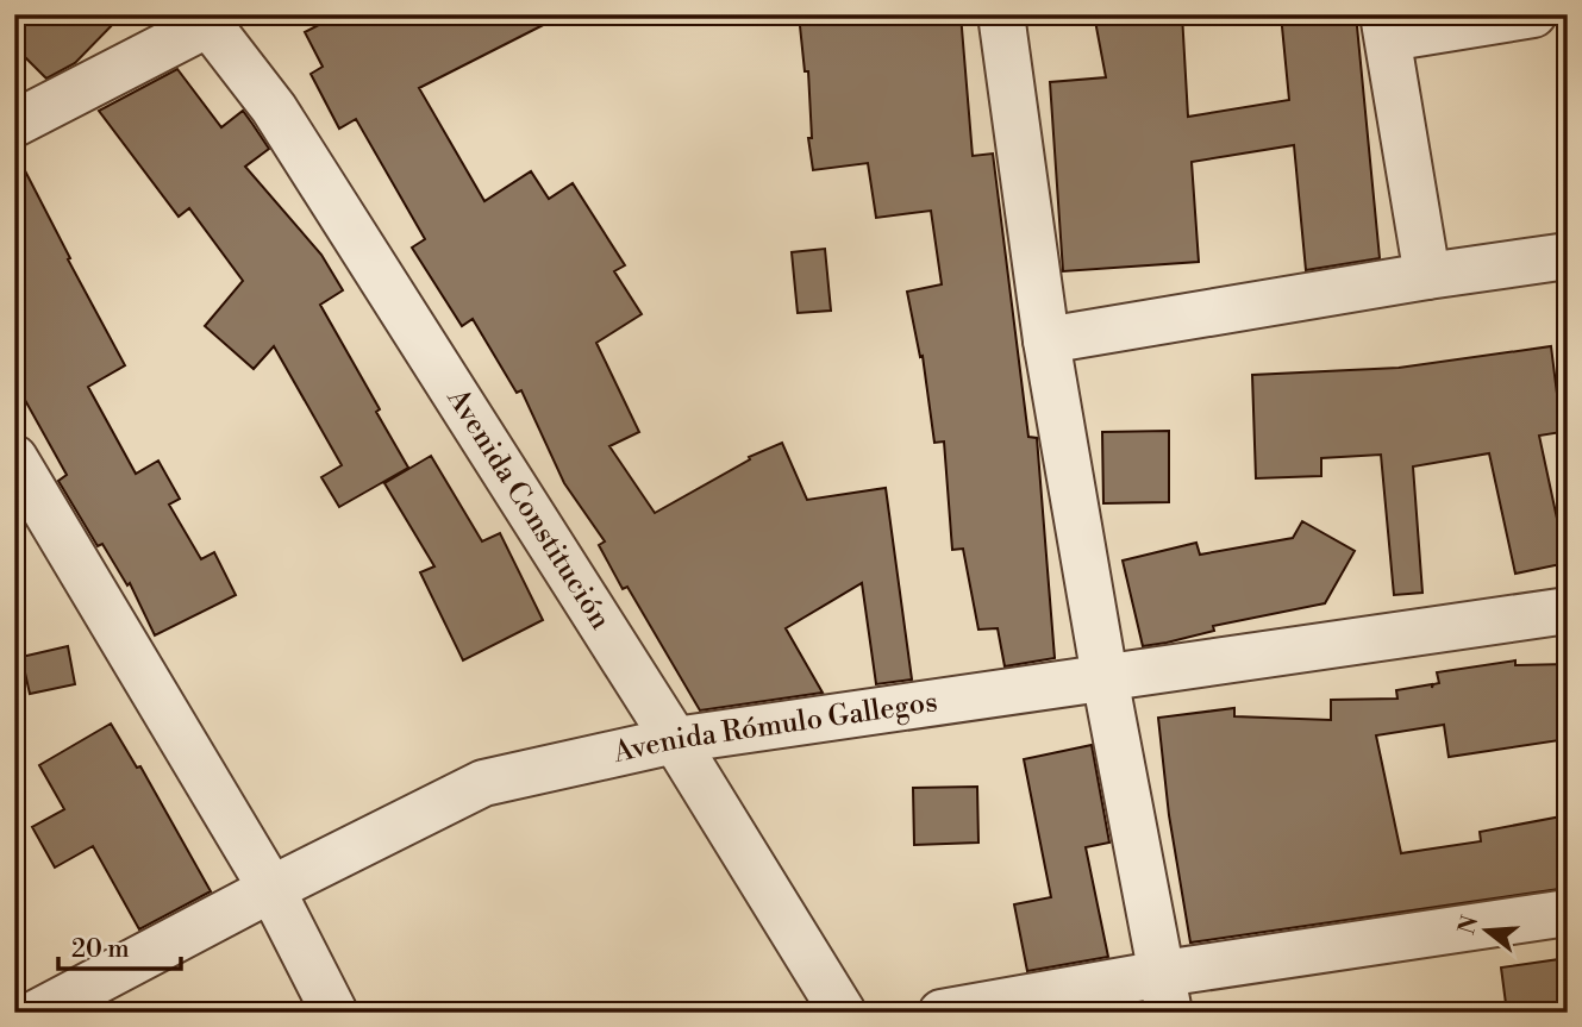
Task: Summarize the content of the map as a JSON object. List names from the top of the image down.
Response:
{
  "streets": {
    "street": ["Avenida Constitución", "Avenida Rómulo Gallegos"]
  },
  "crossings": [
    ["Avenida Constitución", "Avenida Rómulo Gallegos"]
  ],
  "scale_bar": "20 m",
  "north": "left"
}
